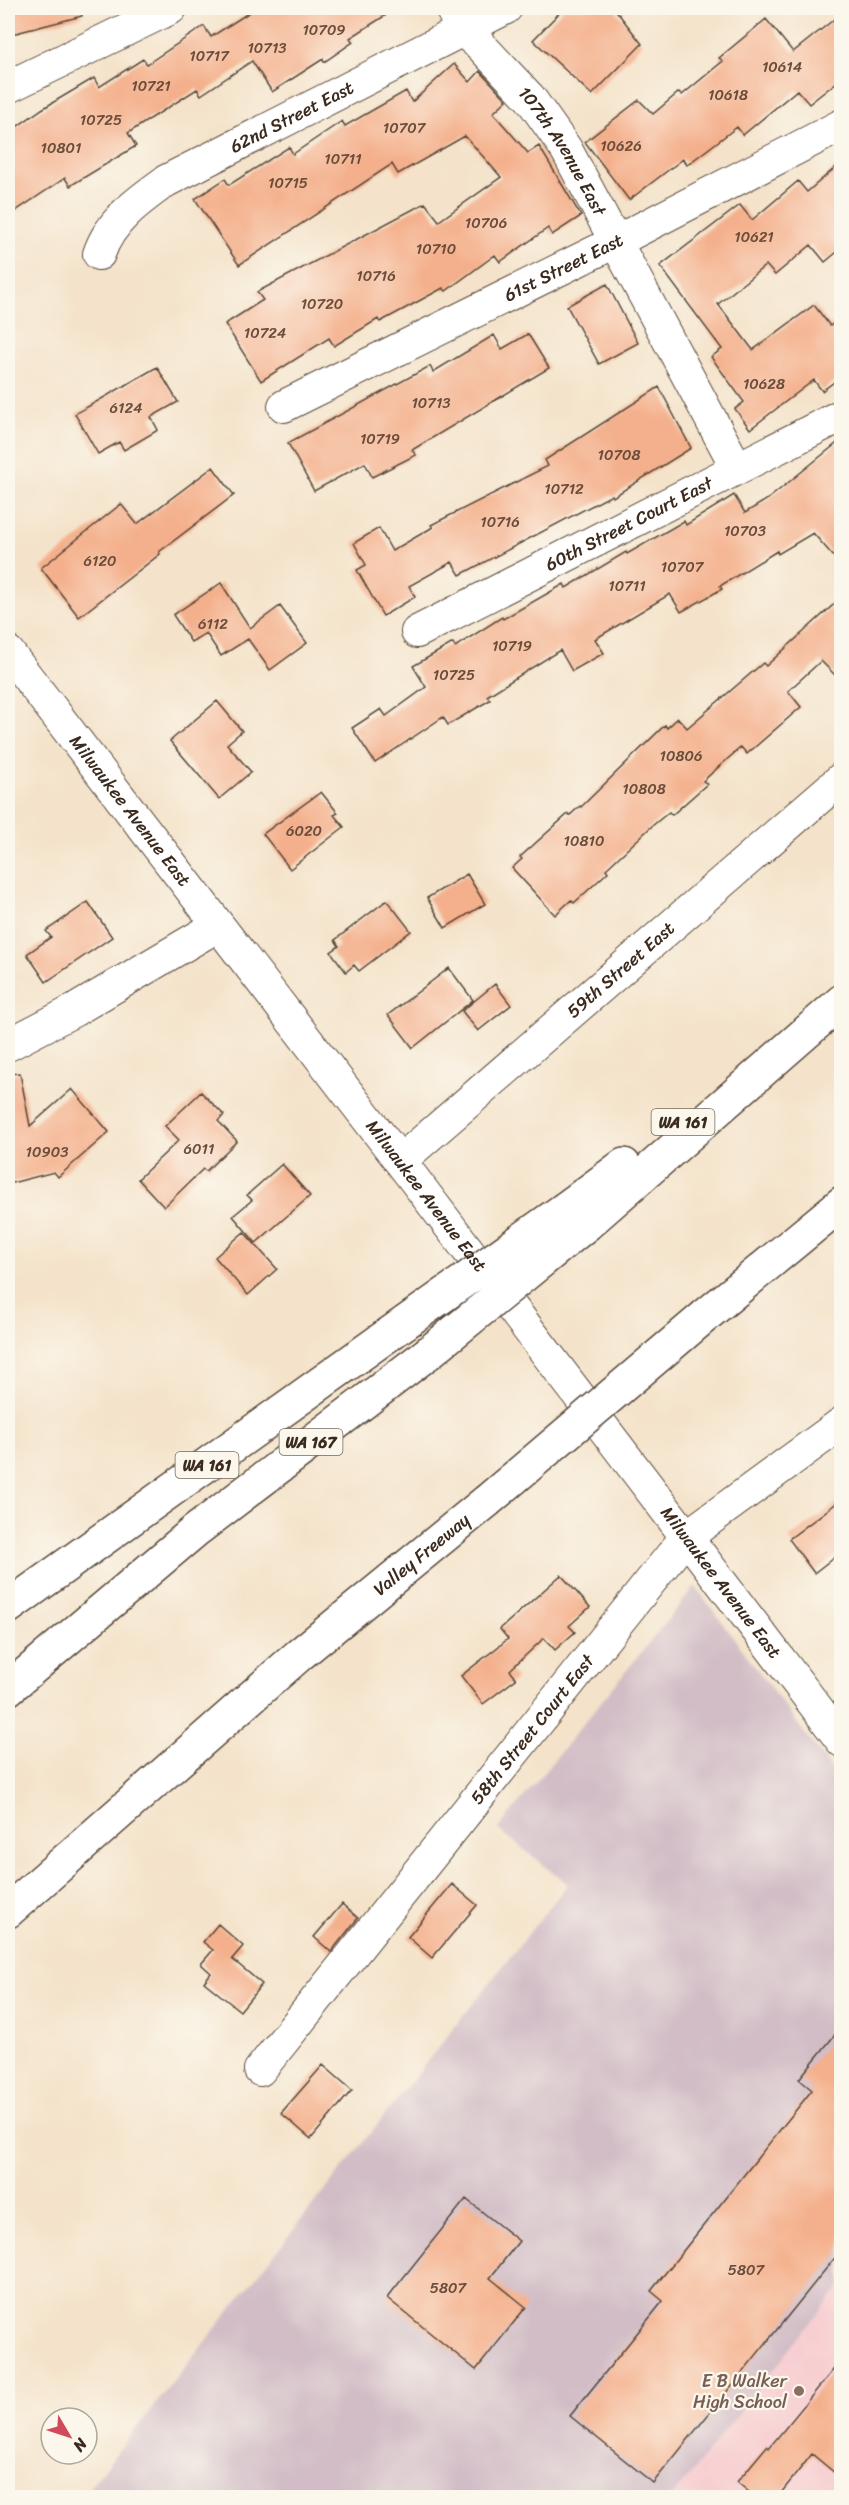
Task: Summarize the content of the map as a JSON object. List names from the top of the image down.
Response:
{
  "streets": {
    "highway": ["WA 161", "WA 167", "Valley Freeway"],
    "street": [
      "62nd Street East",
      "107th Avenue East",
      "61st Street East",
      "60th Street Court East",
      "Milwaukee Avenue East",
      "59th Street East",
      "58th Street Court East"
    ]
  },
  "crossings": [
    ["62nd Street East", "107th Avenue East"],
    ["107th Avenue East", "61st Street East"],
    ["107th Avenue East", "60th Street Court East"],
    ["Milwaukee Avenue East", "59th Street East"],
    ["Milwaukee Avenue East", "58th Street Court East"],
    ["WA 161", "WA 167"]
  ],
  "places": ["E B Walker High School"],
  "house_numbers": [
    "10709",
    "10713",
    "10717",
    "10614",
    "10721",
    "10618",
    "10725",
    "10707",
    "10626",
    "10801",
    "10711",
    "10715",
    "10706",
    "10621",
    "10710",
    "10716",
    "10720",
    "10724",
    "10628",
    "10713",
    "6124",
    "10719",
    "10708",
    "10712",
    "10716",
    "10703",
    "6120",
    "10707",
    "10711",
    "6112",
    "10719",
    "10725",
    "10806",
    "10808",
    "6020",
    "10810",
    "6011",
    "10903",
    "5807",
    "5807"
  ],
  "north": "bottom right"
}
